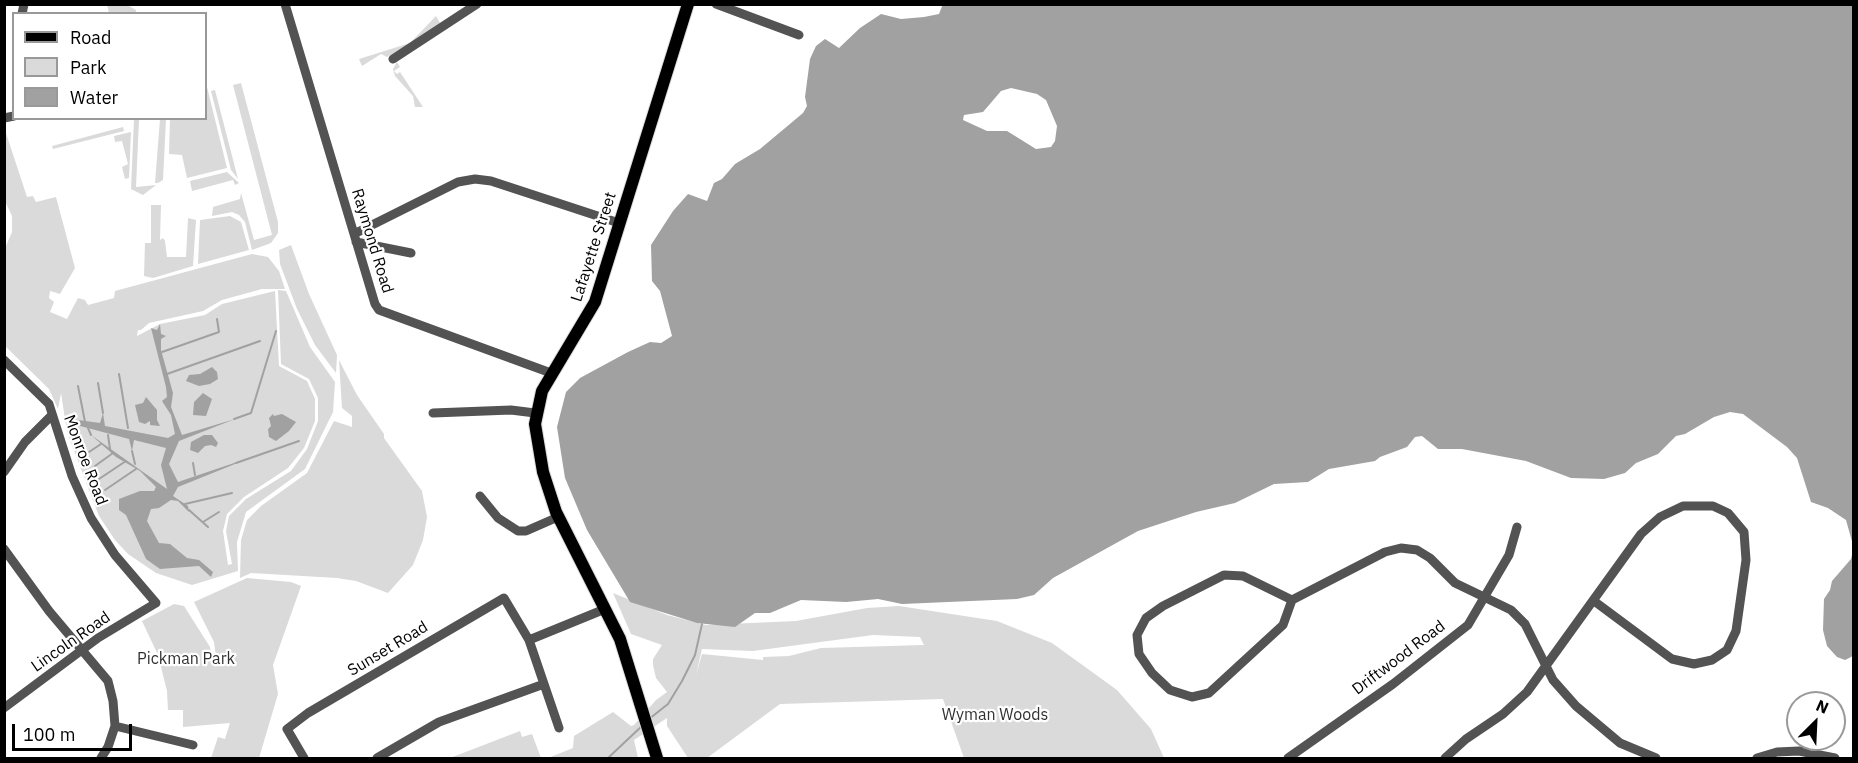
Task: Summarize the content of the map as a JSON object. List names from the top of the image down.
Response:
{
  "streets": {
    "main road": ["Lafayette Street"],
    "street": [
      "Raymond Road",
      "Monroe Road",
      "Lincoln Road",
      "Sunset Road",
      "Driftwood Road"
    ]
  },
  "crossings": [
    ["Raymond Road", "Lafayette Street"],
    ["Monroe Road", "Lincoln Road"]
  ],
  "parks": ["Pickman Park", "Wyman Woods"],
  "legend": ["Road", "Park", "Water"],
  "scale_bar": "100 m",
  "north": "top right"
}
